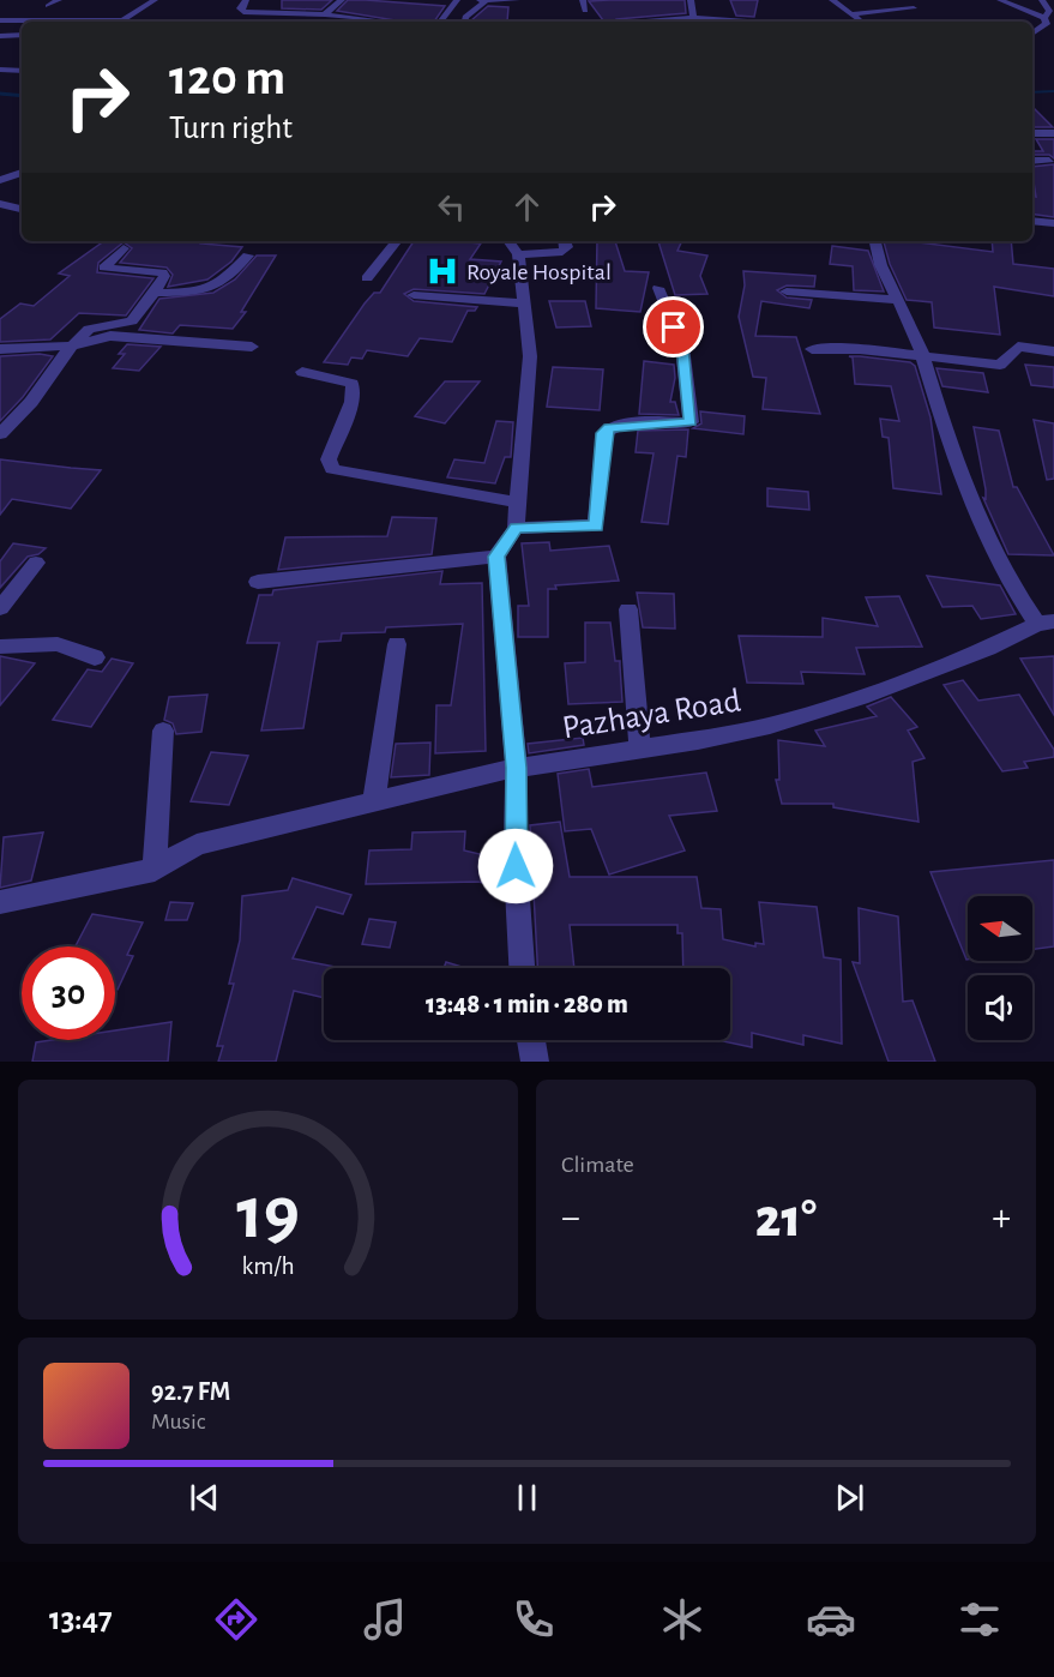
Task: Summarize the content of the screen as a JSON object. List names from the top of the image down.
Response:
{
  "streets": {
    "street": ["Pazhaya Road"]
  },
  "places": {
    "hospital": ["Royale Hospital"]
  },
  "north": "left",
  "page": {
    "turn": ["120 m", "Turn right"],
    "limit": "30",
    "trip": "13:48 · 1 min · 280 m",
    "tile": "Climate",
    "heat": ["−", "21°", "+"],
    "song": ["92.7 FM", "Music"],
    "tabs": "13:47",
    "gauge": ["19", "km/h"]
  }
}
